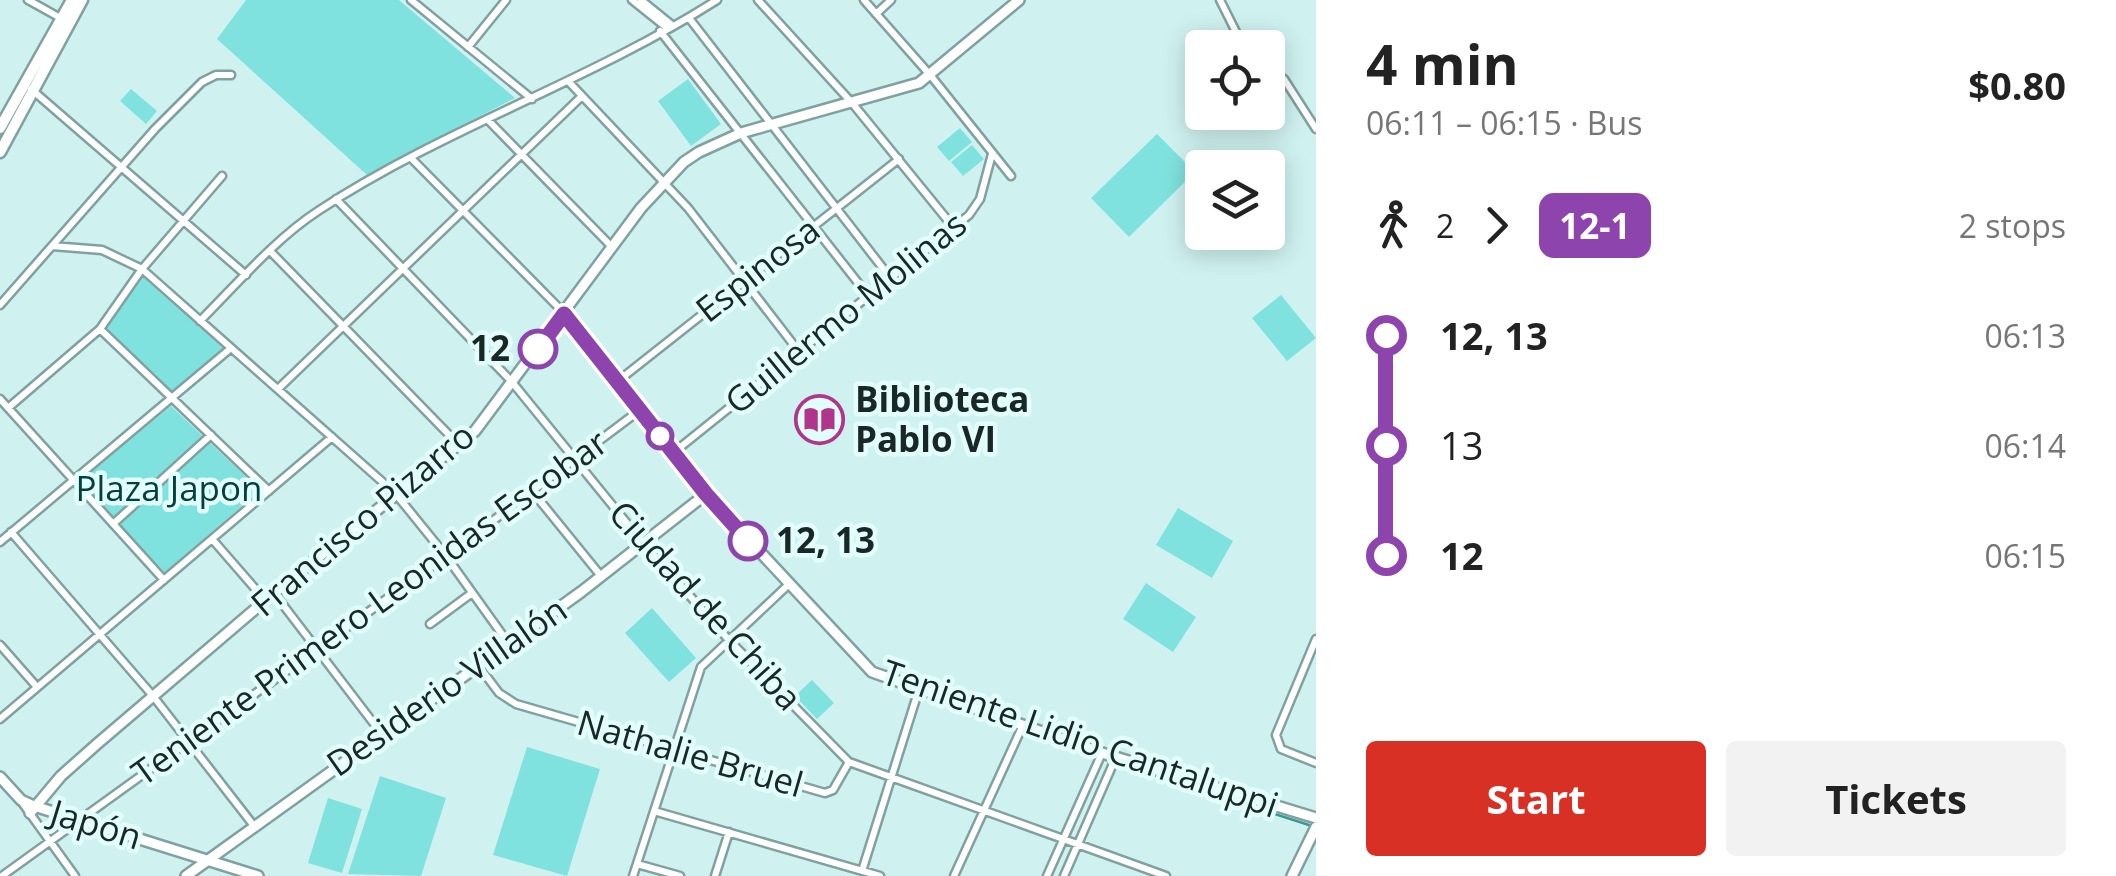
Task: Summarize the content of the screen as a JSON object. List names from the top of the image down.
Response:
{
  "streets": {
    "street": [
      "Espinosa",
      "Guillermo Molinas",
      "Francisco Pizarro",
      "Ciudad de Chiba",
      "Teniente Primero Leonidas Escobar",
      "Desiderio Villalón",
      "Teniente Lidio Cantaluppi",
      "Nathalie Bruel",
      "Japón"
    ]
  },
  "crossings": [
    ["Espinosa", "Teniente Lidio Cantaluppi"],
    ["Guillermo Molinas", "Teniente Lidio Cantaluppi"],
    ["Francisco Pizarro", "Ciudad de Chiba"],
    ["Francisco Pizarro", "Teniente Lidio Cantaluppi"],
    ["Francisco Pizarro", "Japón"],
    ["Ciudad de Chiba", "Teniente Primero Leonidas Escobar"],
    ["Ciudad de Chiba", "Desiderio Villalón"],
    ["Ciudad de Chiba", "Nathalie Bruel"],
    ["Teniente Primero Leonidas Escobar", "Teniente Lidio Cantaluppi"],
    ["Teniente Primero Leonidas Escobar", "Japón"],
    ["Desiderio Villalón", "Teniente Lidio Cantaluppi"],
    ["Desiderio Villalón", "Nathalie Bruel"],
    ["Desiderio Villalón", "Japón"]
  ],
  "parks": ["Plaza Japon"],
  "places": {
    "other": ["12", "12, 13"],
    "library": ["Biblioteca Pablo VI"]
  },
  "lines": ["bus line 12-1"],
  "page": {
    "heading": ["4 min", "06:11 – 06:15 · Bus", "$0.80"],
    "legs": ["2", "12-1", "2 stops"],
    "list": [
      {
        "name": "12, 13",
        "value": "06:13"
      },
      {
        "name": "13",
        "value": "06:14"
      },
      {
        "name": "12",
        "value": "06:15"
      }
    ],
    "buttons": ["Start", "Tickets"]
  }
}
